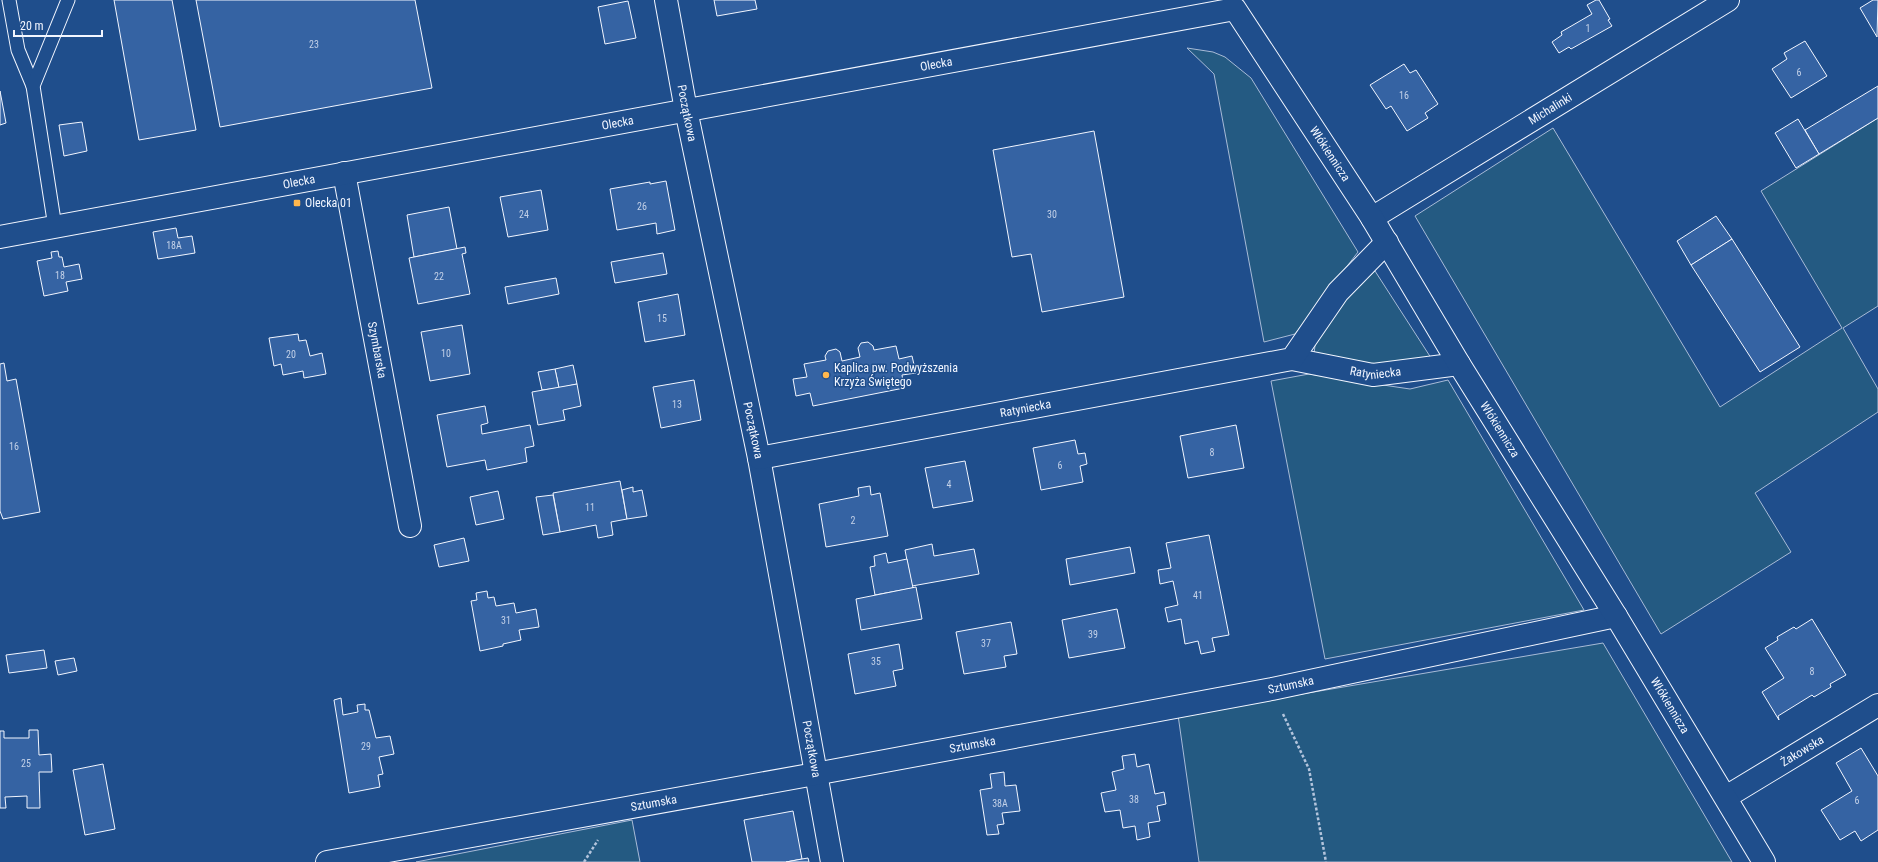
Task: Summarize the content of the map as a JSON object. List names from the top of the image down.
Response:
{
  "streets": {
    "street": [
      "Olecka",
      "Michalinki",
      "Początkowa",
      "Włókiennicza",
      "Szymbarska",
      "Ratyniecka",
      "Sztumska",
      "Żakowska"
    ]
  },
  "crossings": [
    ["Olecka", "Początkowa"],
    ["Olecka", "Włókiennicza"],
    ["Olecka", "Szymbarska"],
    ["Michalinki", "Włókiennicza"],
    ["Początkowa", "Ratyniecka"],
    ["Początkowa", "Sztumska"],
    ["Włókiennicza", "Ratyniecka"],
    ["Włókiennicza", "Sztumska"],
    ["Włókiennicza", "Żakowska"]
  ],
  "places": {
    "transit": ["Olecka 01"],
    "other": ["Kaplica pw. Podwyższenia Krzyża Świętego"]
  },
  "house_numbers": [
    "1",
    "23",
    "6",
    "16",
    "26",
    "24",
    "30",
    "18A",
    "18",
    "22",
    "15",
    "10",
    "20",
    "13",
    "16",
    "8",
    "6",
    "4",
    "11",
    "2",
    "41",
    "31",
    "39",
    "37",
    "35",
    "8",
    "29",
    "25",
    "38",
    "6",
    "38A"
  ],
  "scale_bar": "20 m"
}
